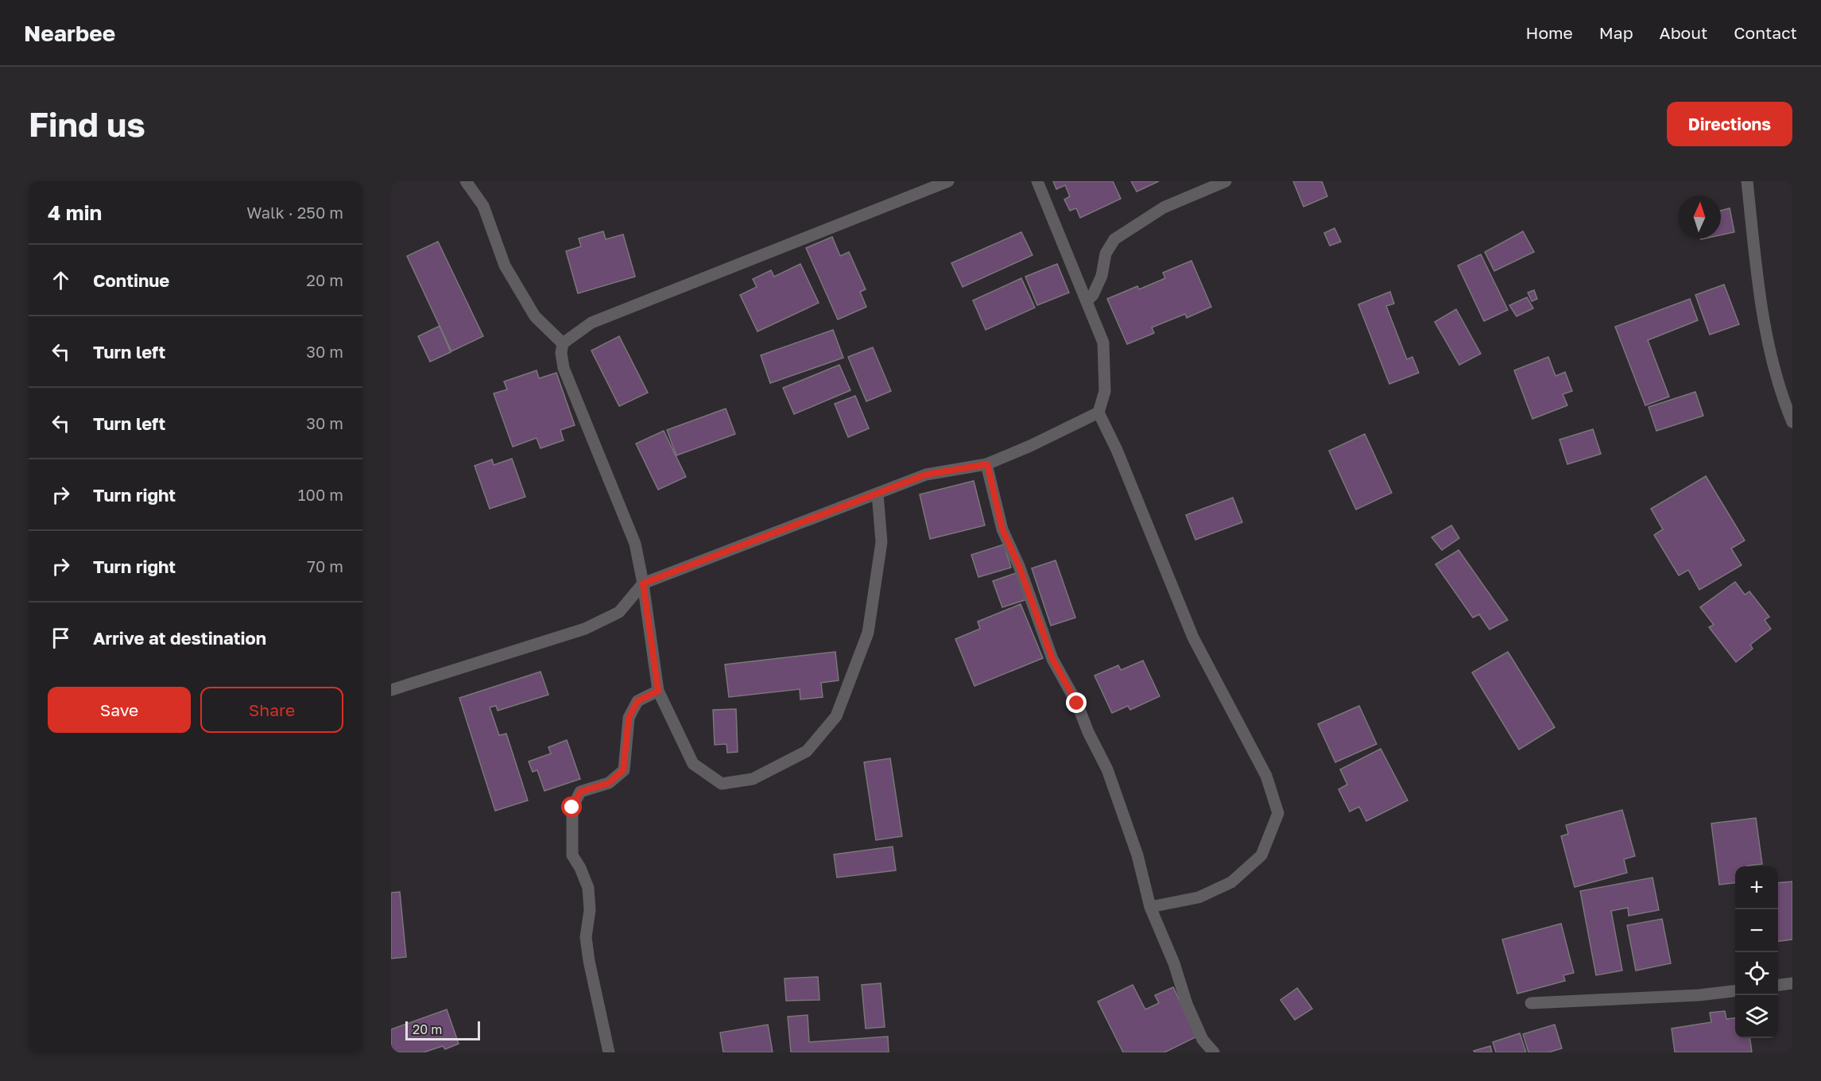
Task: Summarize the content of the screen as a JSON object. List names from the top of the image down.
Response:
{
  "scale_bar": "20 m",
  "north": "top",
  "page": {
    "header": "Nearbee",
    "nav": [
      "Home",
      "Map",
      "About",
      "Contact"
    ],
    "buttons": [
      "Directions",
      ["Save", "Share"]
    ],
    "title": "Find us",
    "heading": ["4 min", "Walk · 250 m"],
    "list": [
      ["Continue", "20 m"],
      ["Turn left", "30 m"],
      ["Turn left", "30 m"],
      ["Turn right", "100 m"],
      ["Turn right", "70 m"],
      "Arrive at destination"
    ],
    "map_buttons": ["+", "−"],
    "scale": "20 m"
  }
}
